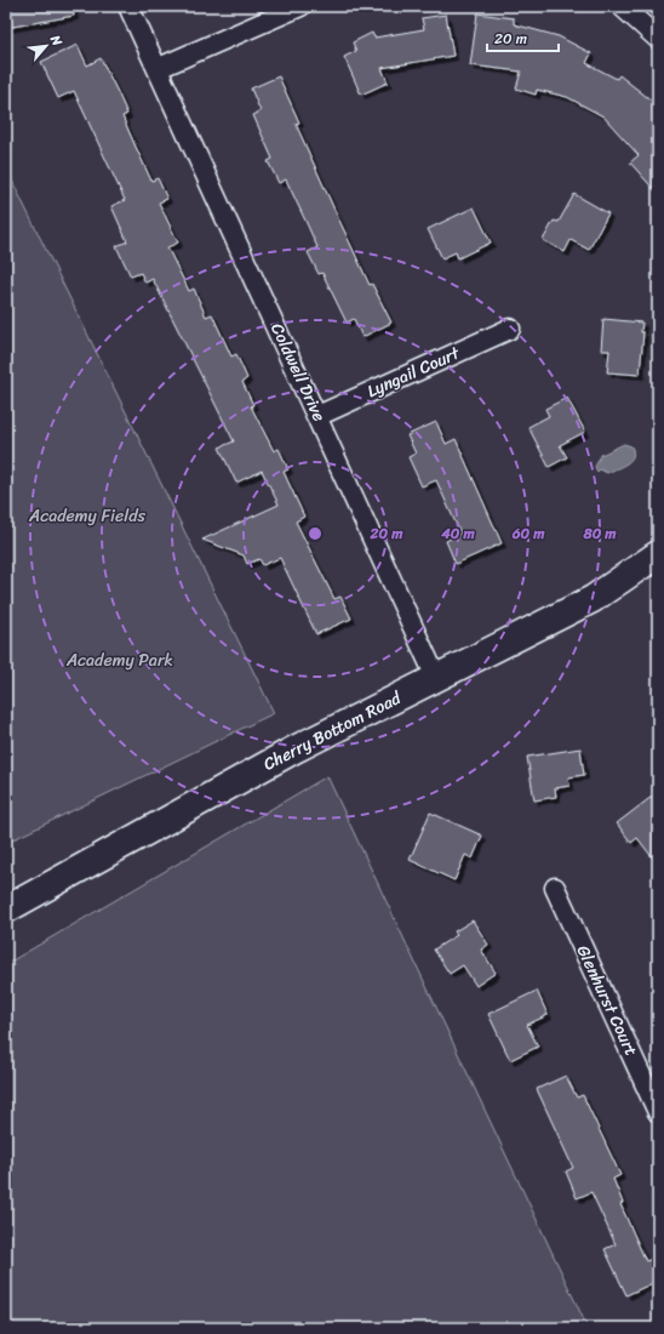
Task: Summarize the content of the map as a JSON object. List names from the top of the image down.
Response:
{
  "streets": {
    "main road": ["Cherry Bottom Road"],
    "street": ["Coldwell Drive", "Lyngail Court", "Glenhurst Court"]
  },
  "crossings": [
    ["Coldwell Drive", "Lyngail Court"],
    ["Coldwell Drive", "Cherry Bottom Road"]
  ],
  "parks": ["Academy Fields", "Academy Park"],
  "scale_bar": "20 m",
  "north": "top right",
  "rings": [
    "20 m",
    "40 m",
    "60 m",
    "80 m"
  ]
}
